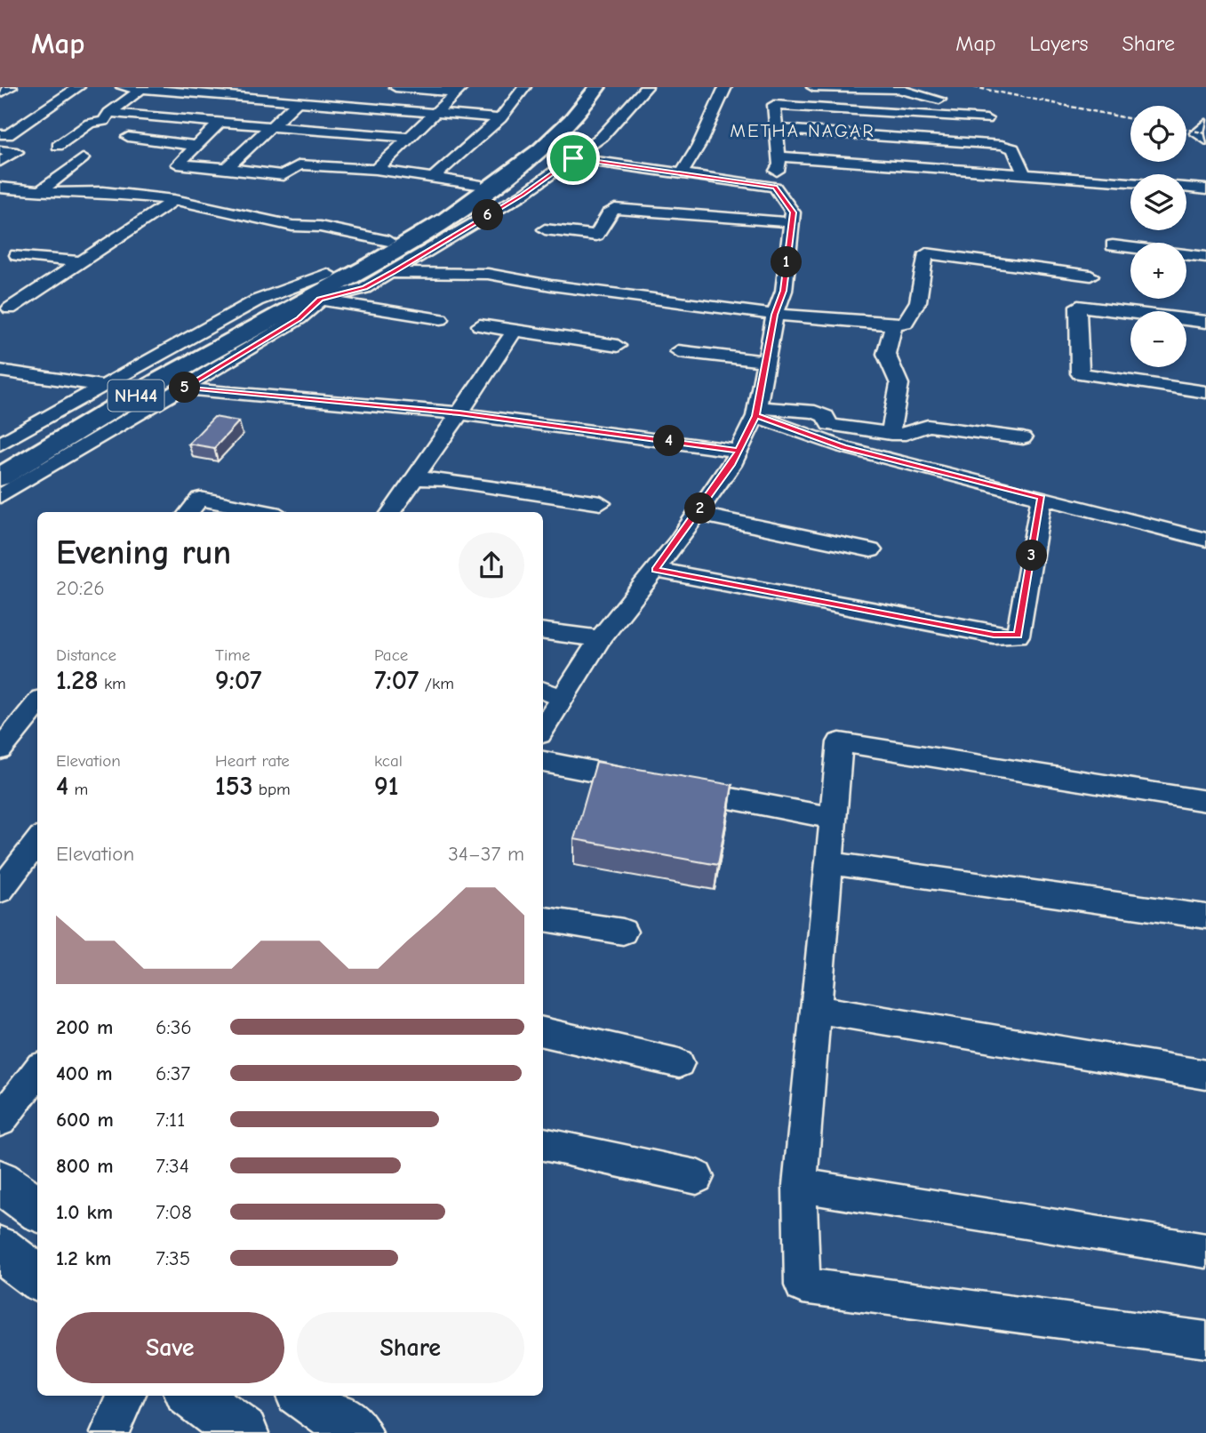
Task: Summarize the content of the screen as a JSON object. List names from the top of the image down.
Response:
{
  "streets": {
    "highway": ["NH44"]
  },
  "districts": ["METHA NAGAR"],
  "page": {
    "header": "Map",
    "nav": ["Map", "Layers", "Share"],
    "map_buttons": ["+", "−"],
    "pins": [
      "6",
      "1",
      "5",
      "4",
      "2",
      "3"
    ],
    "heading": ["Evening run", "20:26"],
    "stats": [
      ["Distance", "1.28 km"],
      ["Time", "9:07"],
      ["Pace", "7:07 /km"],
      ["Elevation", "4 m"],
      ["Heart rate", "153 bpm"],
      ["kcal", "91"]
    ],
    "chart": ["Elevation", "34–37 m"],
    "list": [
      {
        "name": "200 m",
        "note": "6:36"
      },
      {
        "name": "400 m",
        "note": "6:37"
      },
      {
        "name": "600 m",
        "note": "7:11"
      },
      {
        "name": "800 m",
        "note": "7:34"
      },
      {
        "name": "1.0 km",
        "note": "7:08"
      },
      {
        "name": "1.2 km",
        "note": "7:35"
      }
    ],
    "buttons": ["Save", "Share"]
  }
}
